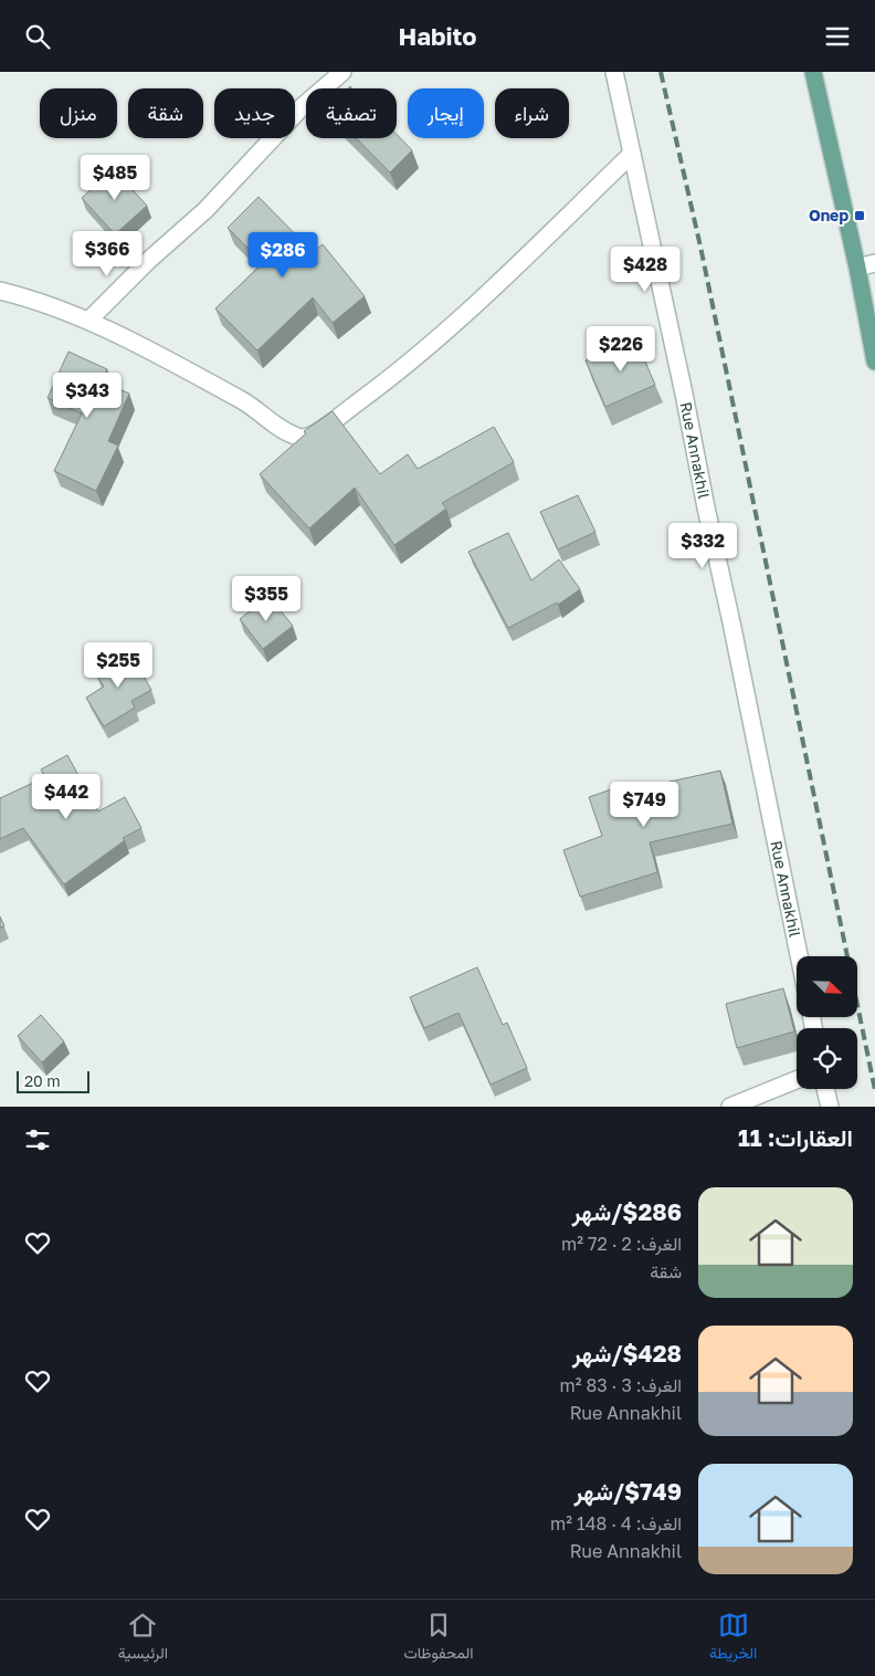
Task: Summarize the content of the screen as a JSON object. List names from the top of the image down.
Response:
{
  "streets": {
    "street": ["Rue Annakhil"]
  },
  "places": {
    "transit": ["Onep"]
  },
  "scale_bar": "20 m",
  "north": "bottom right",
  "page": {
    "header": "Habito",
    "chip": [
      "شراء",
      "إيجار",
      "تصفية",
      "جديد",
      "شقة",
      "منزل"
    ],
    "price": [
      "$485",
      "$366",
      "$286",
      "$428",
      "$226",
      "$343",
      "$332",
      "$355",
      "$255",
      "$442",
      "$749"
    ],
    "scale": "20 m",
    "heading": "العقارات: 11",
    "list": [
      {
        "name": "$286/شهر",
        "note": "الغرف: 2 · 72 m² · شقة"
      },
      {
        "name": "$428/شهر",
        "note": "الغرف: 3 · 83 m² · Rue Annakhil"
      },
      {
        "name": "$749/شهر",
        "note": "الغرف: 4 · 148 m² · Rue Annakhil"
      }
    ],
    "tabs": ["الخريطة", "المحفوظات", "الرئيسية"]
  }
}
